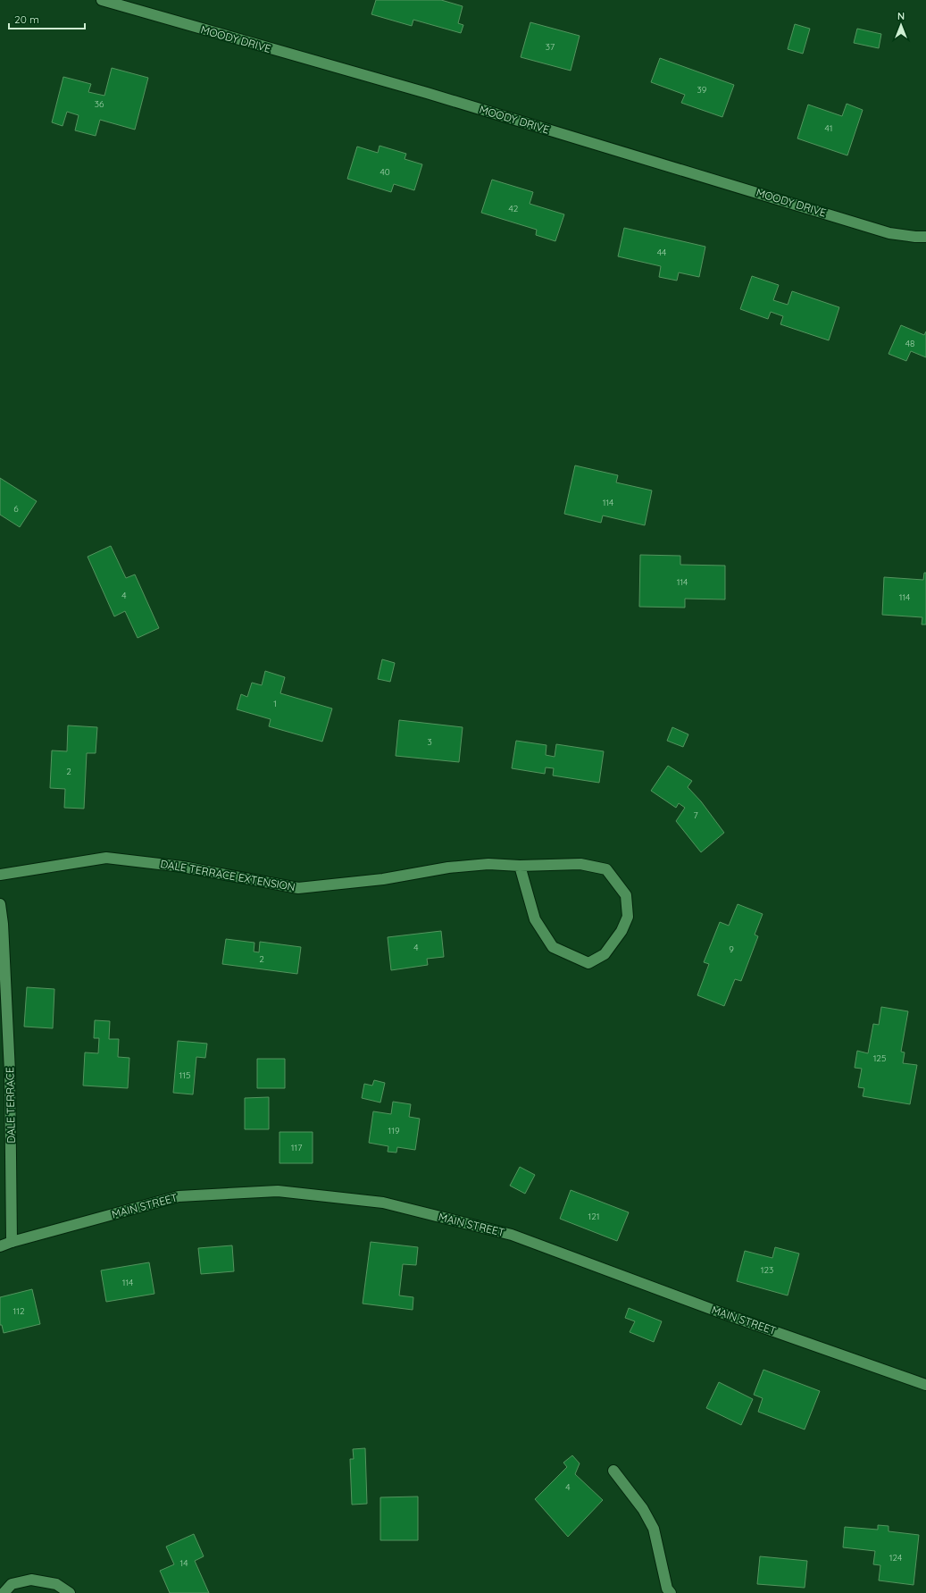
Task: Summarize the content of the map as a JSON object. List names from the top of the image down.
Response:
{
  "streets": {
    "street": [
      "MOODY DRIVE",
      "DALE TERRACE EXTENSION",
      "DALE TERRACE",
      "MAIN STREET"
    ]
  },
  "crossings": [
    ["DALE TERRACE", "MAIN STREET"]
  ],
  "house_numbers": [
    "37",
    "39",
    "36",
    "41",
    "40",
    "42",
    "44",
    "48",
    "114",
    "6",
    "114",
    "4",
    "114",
    "1",
    "3",
    "2",
    "7",
    "4",
    "9",
    "2",
    "125",
    "115",
    "119",
    "117",
    "121",
    "123",
    "114",
    "112",
    "4",
    "124",
    "14"
  ],
  "scale_bar": "20 m",
  "north": "top"
}
